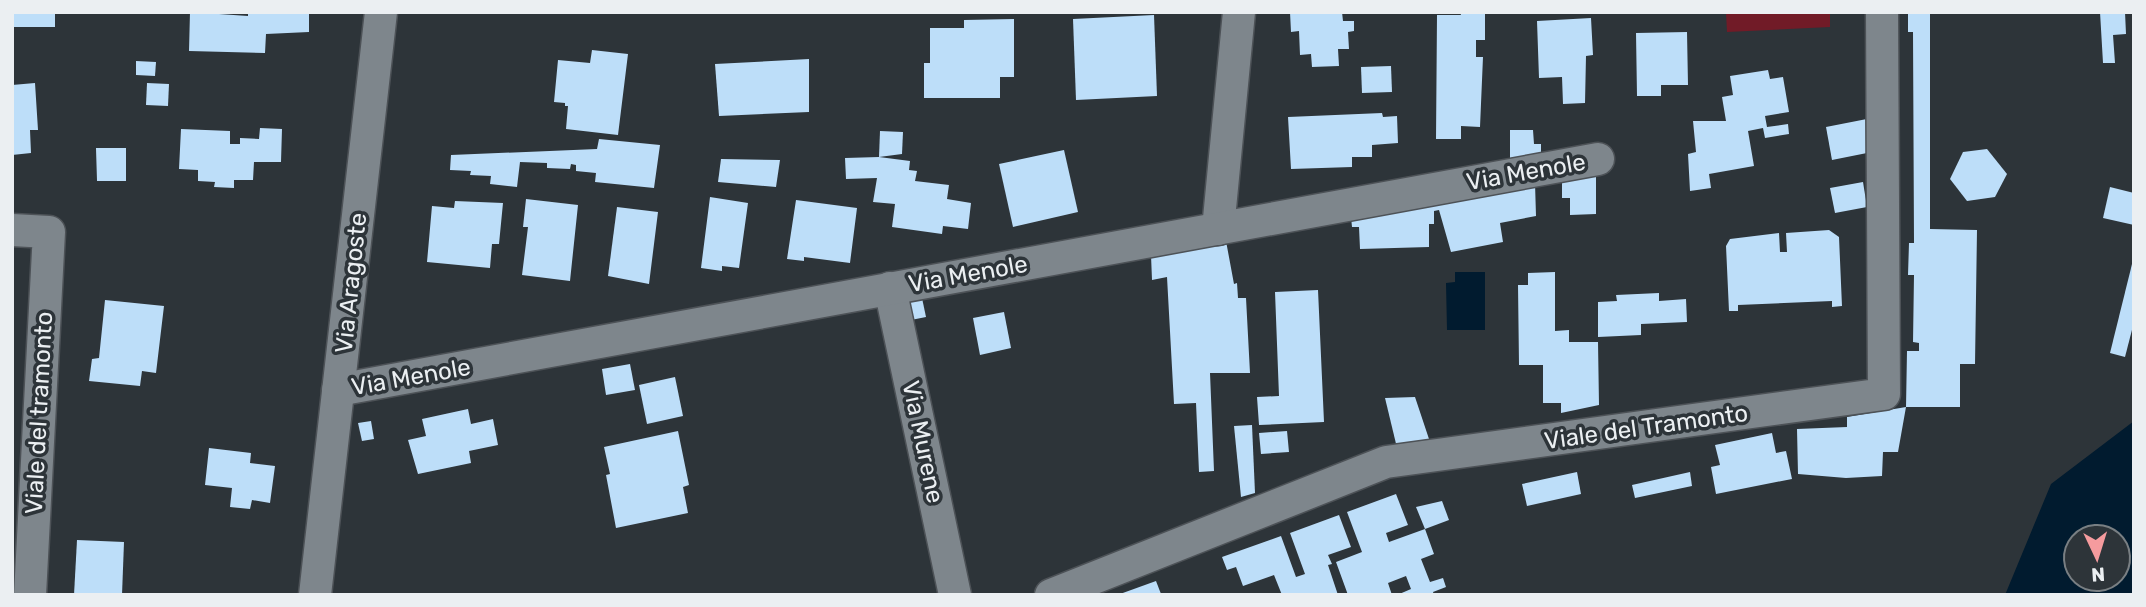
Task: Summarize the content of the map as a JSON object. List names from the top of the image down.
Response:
{
  "streets": {
    "street": [
      "Via Menole",
      "Via Aragoste",
      "Viale del tramonto",
      "Viale del Tramonto",
      "Via Murene"
    ]
  },
  "crossings": [
    ["Via Menole", "Via Aragoste"],
    ["Via Menole", "Via Murene"]
  ],
  "north": "bottom"
}
